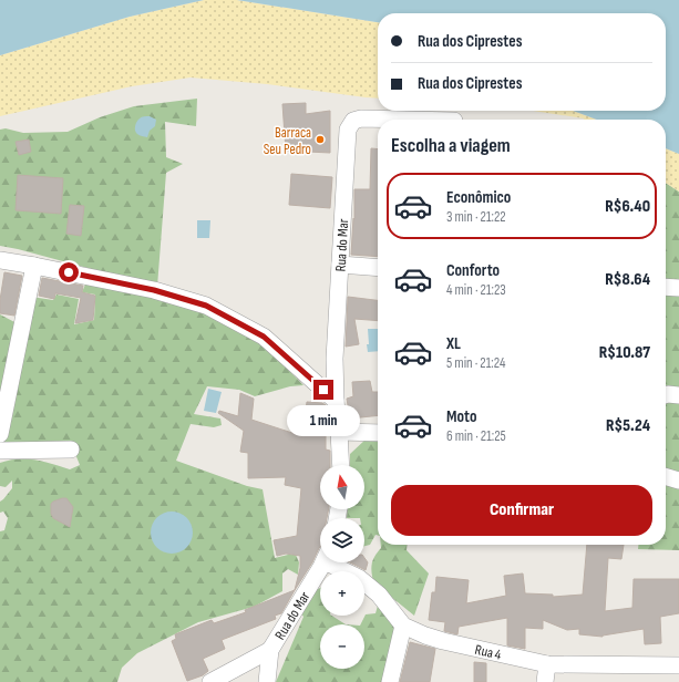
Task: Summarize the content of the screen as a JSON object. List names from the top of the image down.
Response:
{
  "streets": {
    "street": ["Rua do Mar", "Rua 4"]
  },
  "places": ["Barraca Seu Pedro"],
  "north": "top",
  "page": {
    "banner": ["Rua dos Ciprestes", "Rua dos Ciprestes"],
    "heading": "Escolha a viagem",
    "list": [
      {
        "name": "Econômico",
        "note": "3 min · 21:22",
        "value": "R$6.40"
      },
      {
        "name": "Conforto",
        "note": "4 min · 21:23",
        "value": "R$8.64"
      },
      {
        "name": "XL",
        "note": "5 min · 21:24",
        "value": "R$10.87"
      },
      {
        "name": "Moto",
        "note": "6 min · 21:25",
        "value": "R$5.24"
      }
    ],
    "bubble": "1 min",
    "map_buttons": ["+", "−"],
    "buttons": "Confirmar"
  }
}
